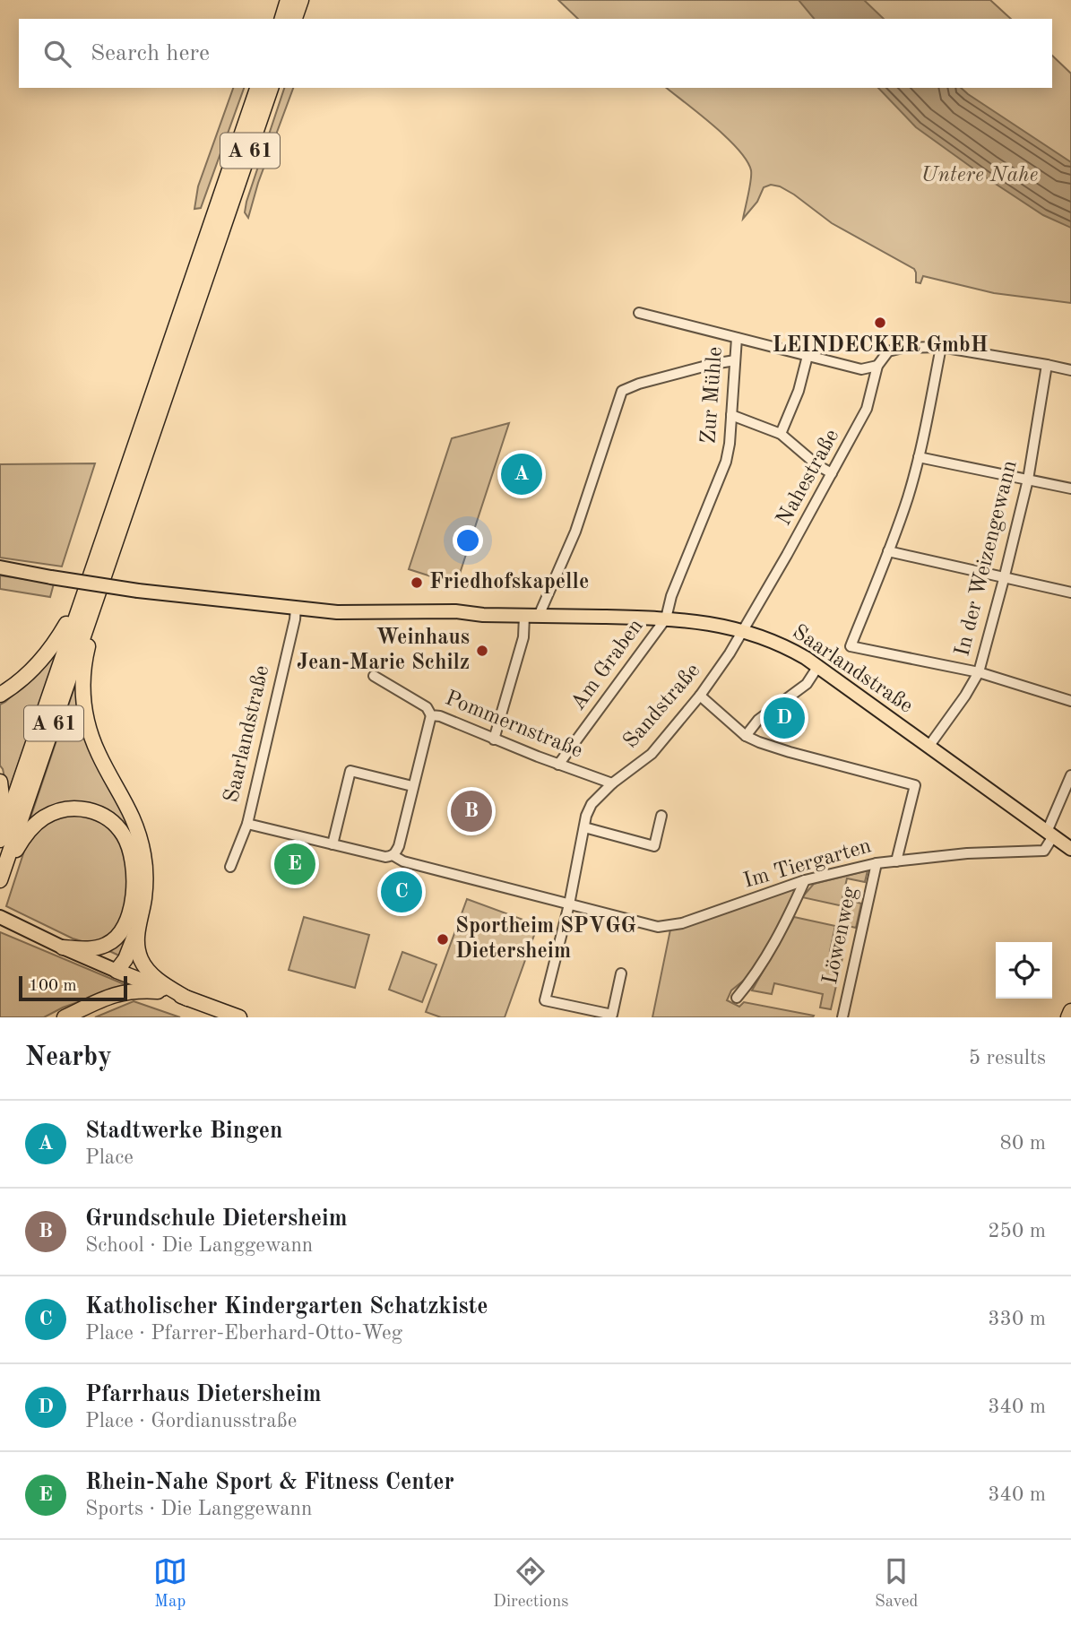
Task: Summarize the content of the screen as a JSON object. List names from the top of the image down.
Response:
{
  "streets": {
    "highway": ["A 61"],
    "main road": ["Saarlandstraße"],
    "street": [
      "Zur Mühle",
      "Nahestraße",
      "In der Weizengewann",
      "Am Graben",
      "Sandstraße",
      "Pommernstraße",
      "Im Tiergarten",
      "Löwenweg"
    ]
  },
  "crossings": [
    ["Zur Mühle", "Am Graben"],
    ["Zur Mühle", "Saarlandstraße"],
    ["Nahestraße", "Saarlandstraße"],
    ["Nahestraße", "Sandstraße"],
    ["In der Weizengewann", "Saarlandstraße"],
    ["Am Graben", "Saarlandstraße"],
    ["Am Graben", "Pommernstraße"],
    ["Saarlandstraße", "Sandstraße"],
    ["Saarlandstraße", "Im Tiergarten"],
    ["Sandstraße", "Pommernstraße"],
    ["Sandstraße", "Im Tiergarten"],
    ["Im Tiergarten", "Löwenweg"]
  ],
  "parks": ["Untere Nahe"],
  "places": [
    "LEINDECKER GmbH",
    "Friedhofskapelle",
    "Weinhaus Jean-Marie Schilz",
    "Sportheim SPVGG Dietersheim"
  ],
  "scale_bar": "100 m",
  "page": {
    "search": "Search here",
    "pins": [
      "A",
      "D",
      "B",
      "E",
      "C"
    ],
    "scale": "100 m",
    "heading": ["Nearby", "5 results"],
    "list": [
      {
        "mark": "A",
        "name": "Stadtwerke Bingen",
        "note": "Place",
        "value": "80 m"
      },
      {
        "mark": "B",
        "name": "Grundschule Dietersheim",
        "note": "School · Die Langgewann",
        "value": "250 m"
      },
      {
        "mark": "C",
        "name": "Katholischer Kindergarten Schatzkiste",
        "note": "Place · Pfarrer-Eberhard-Otto-Weg",
        "value": "330 m"
      },
      {
        "mark": "D",
        "name": "Pfarrhaus Dietersheim",
        "note": "Place · Gordianusstraße",
        "value": "340 m"
      },
      {
        "mark": "E",
        "name": "Rhein-Nahe Sport & Fitness Center",
        "note": "Sports · Die Langgewann",
        "value": "340 m"
      }
    ],
    "nav": ["Map", "Directions", "Saved"]
  }
}
